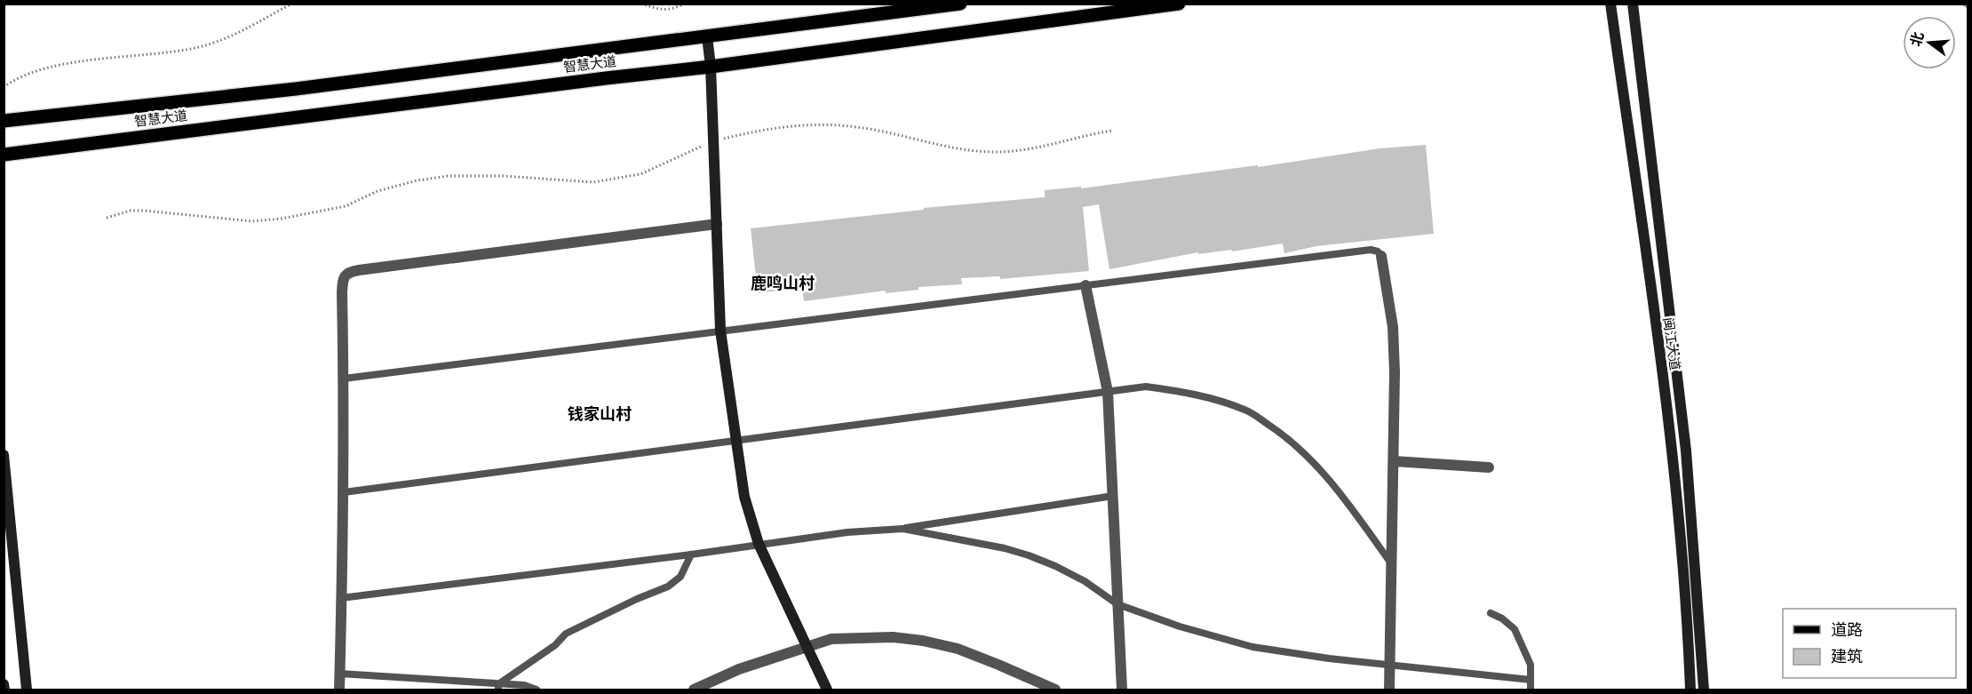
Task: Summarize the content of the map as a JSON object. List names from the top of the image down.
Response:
{
  "streets": {
    "main road": ["智慧大道"],
    "street": ["闽江大道"]
  },
  "districts": ["鹿鸣山村", "钱家山村"],
  "legend": ["道路", "建筑"],
  "north": "left"
}
